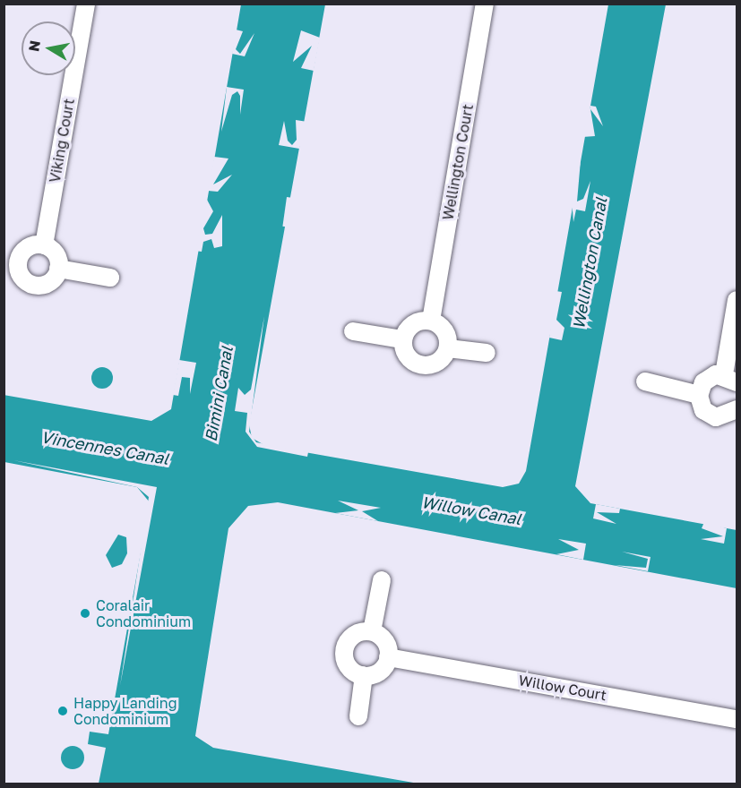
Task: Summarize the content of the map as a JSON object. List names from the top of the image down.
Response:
{
  "streets": {
    "street": ["Viking Court", "Wellington Court", "Willow Court"]
  },
  "water": [
    "Wellington Canal",
    "Bimini Canal",
    "Vincennes Canal",
    "Willow Canal"
  ],
  "places": ["Coralair Condominium", "Happy Landing Condominium"],
  "north": "left"
}
